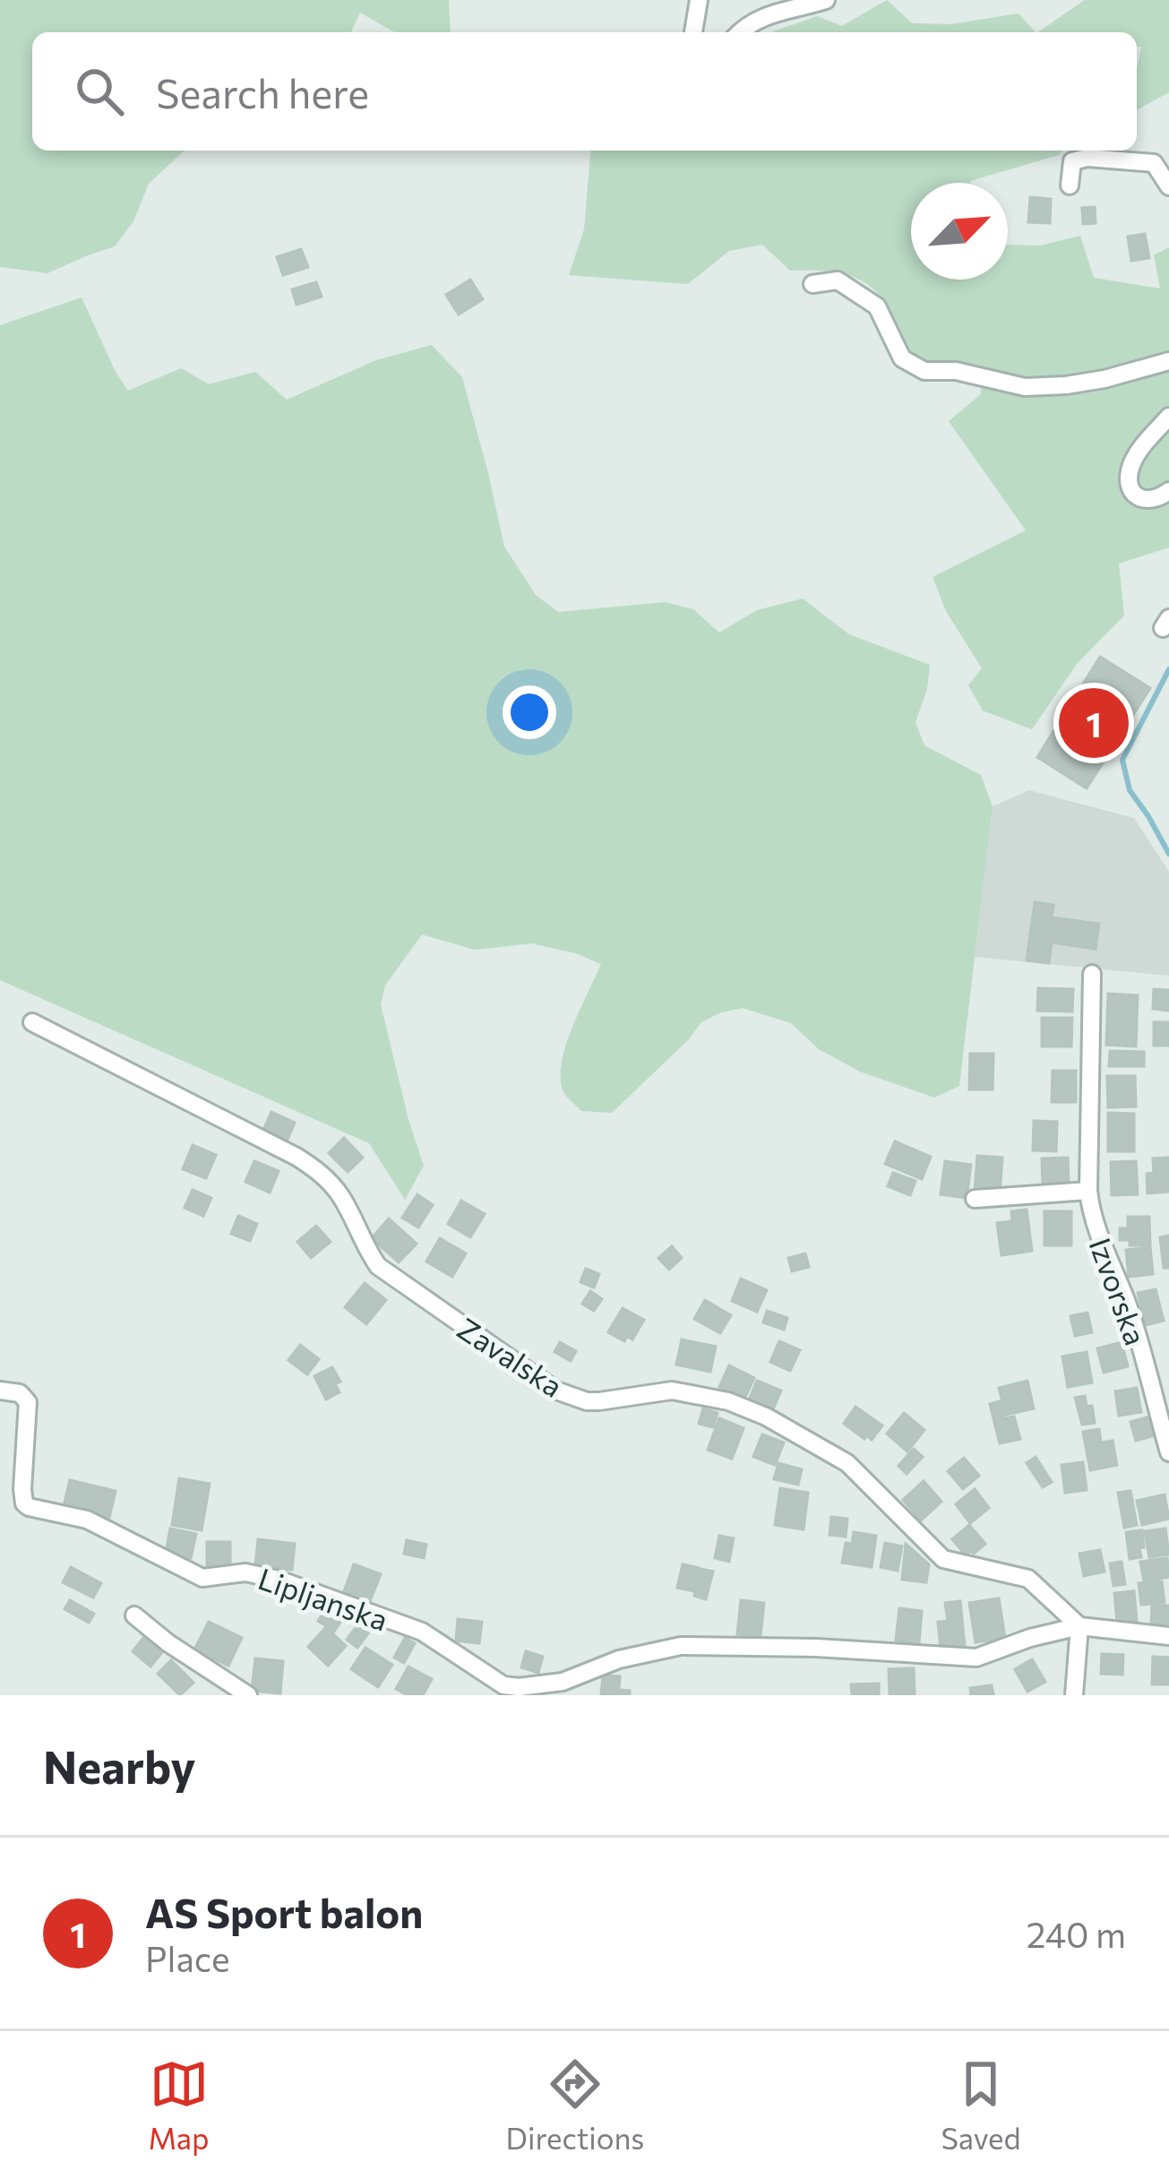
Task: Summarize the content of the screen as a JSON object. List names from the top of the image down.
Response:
{
  "streets": {
    "street": ["Izvorska", "Zavalska", "Lipljanska"]
  },
  "crossings": [
    ["Zavalska", "Lipljanska"]
  ],
  "north": "top right",
  "page": {
    "search": "Search here",
    "pins": "1",
    "heading": "Nearby",
    "list": [
      {
        "mark": "1",
        "name": "AS Sport balon",
        "note": "Place",
        "value": "240 m"
      }
    ],
    "nav": ["Map", "Directions", "Saved"]
  }
}
